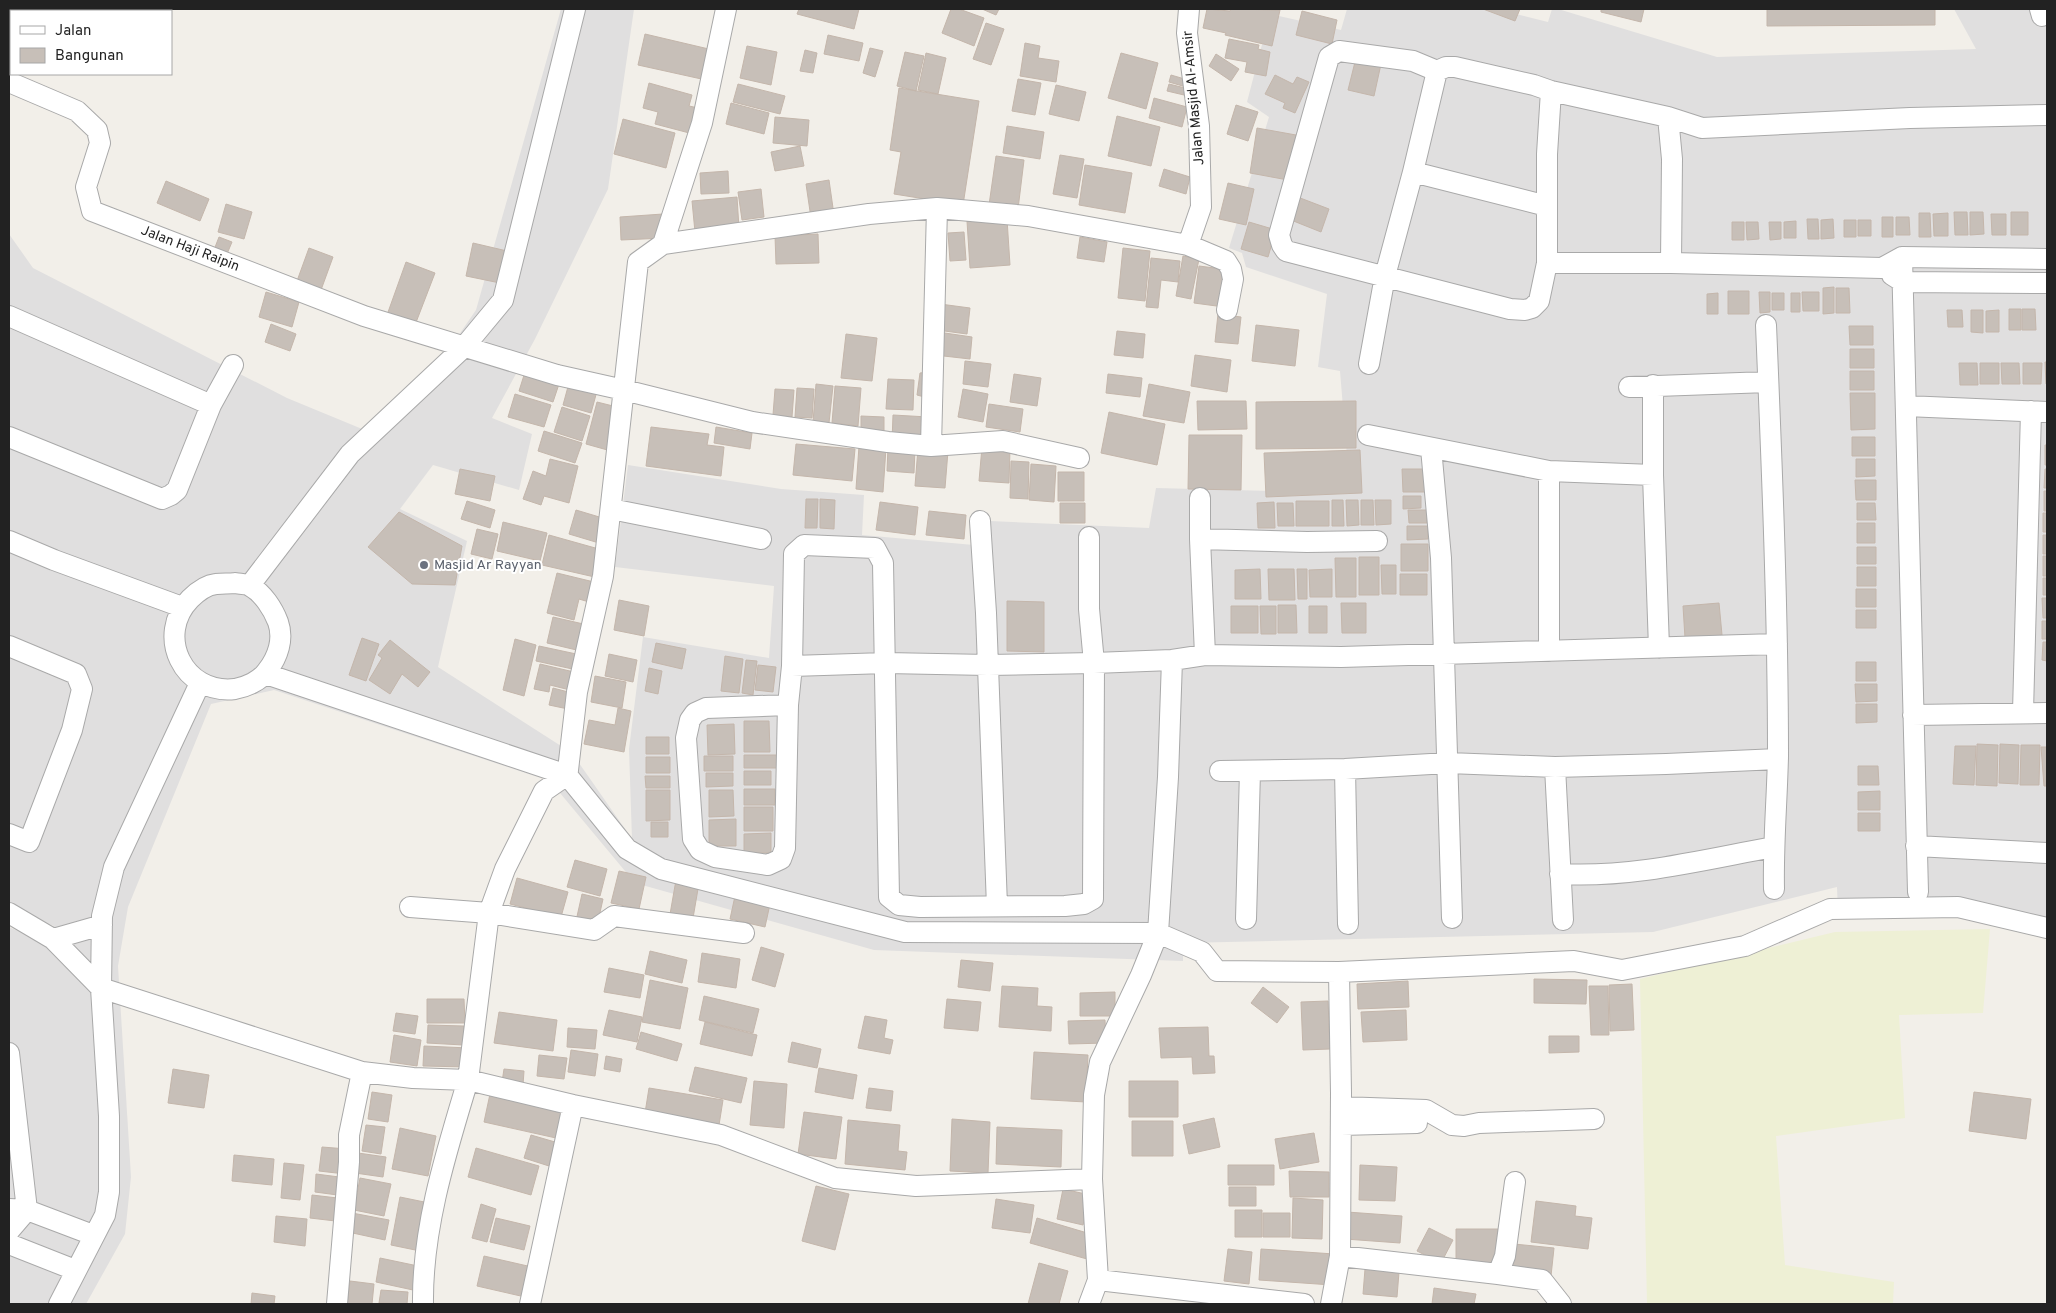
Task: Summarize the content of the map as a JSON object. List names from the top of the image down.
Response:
{
  "streets": {
    "street": ["Jalan Masjid Al-Amsir", "Jalan Haji Raipin"]
  },
  "places": ["Masjid Ar Rayyan"],
  "legend": ["Jalan", "Bangunan"]
}
